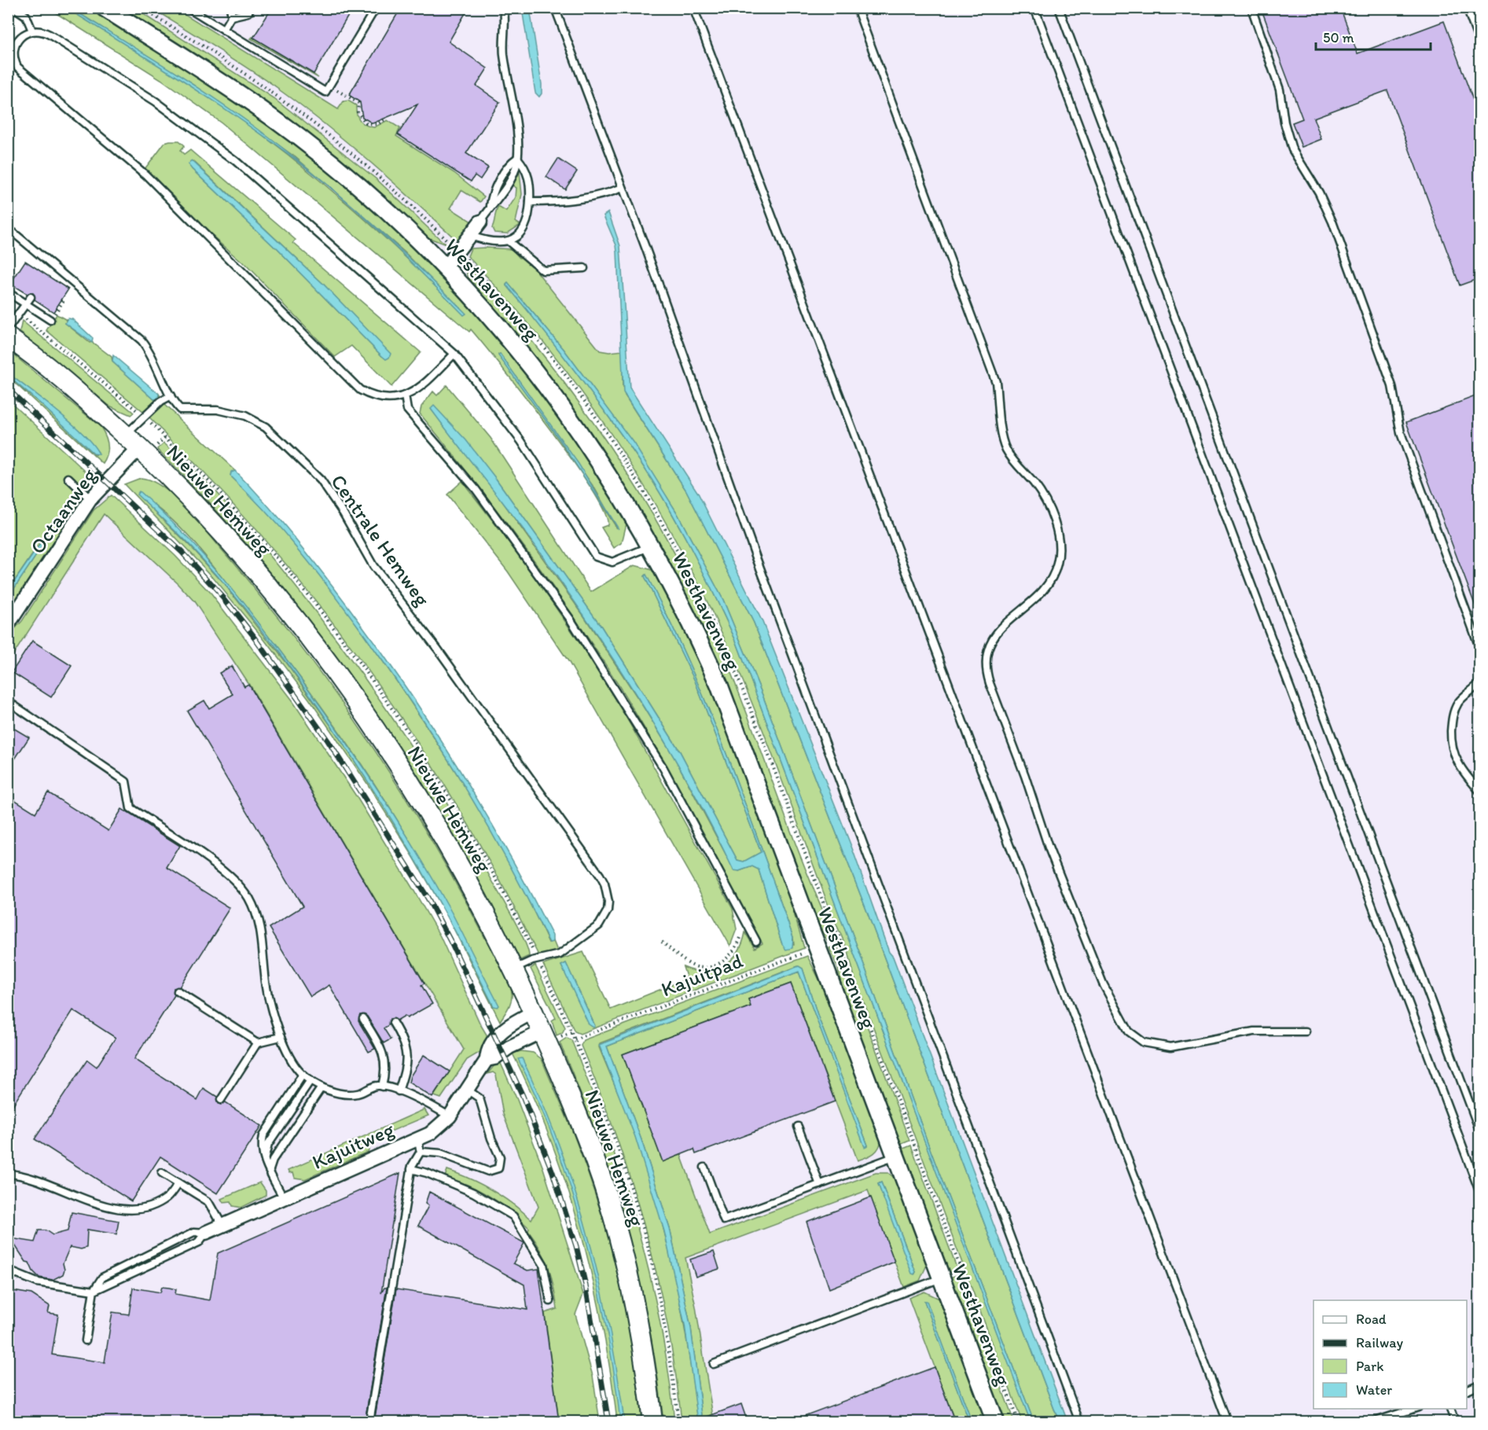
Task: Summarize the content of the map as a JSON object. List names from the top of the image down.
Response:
{
  "streets": {
    "main road": ["Nieuwe Hemweg"],
    "street": ["Westhavenweg", "Octaanweg", "Kajuitweg"],
    "lane": ["Centrale Hemweg"],
    "path": ["Kajuitpad"]
  },
  "crossings": [
    ["Westhavenweg", "Kajuitpad"],
    ["Nieuwe Hemweg", "Octaanweg"],
    ["Nieuwe Hemweg", "Centrale Hemweg"],
    ["Nieuwe Hemweg", "Kajuitweg"]
  ],
  "legend": [
    "Road",
    "Railway",
    "Park",
    "Water"
  ],
  "scale_bar": "50 m"
}
